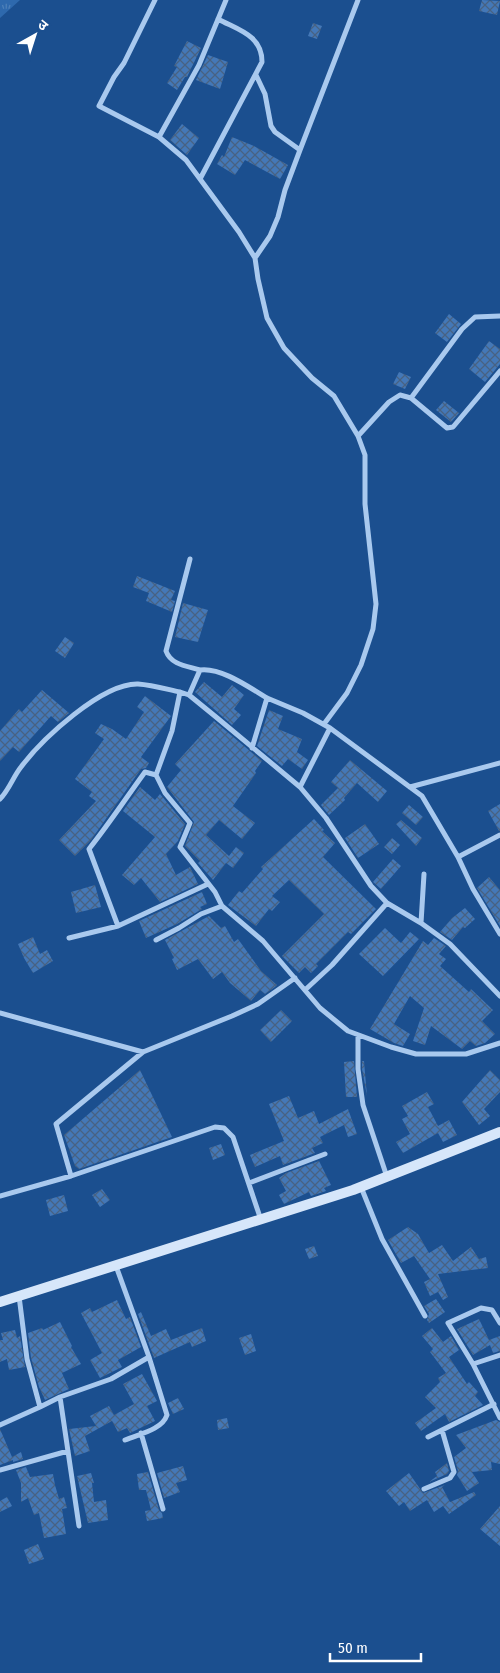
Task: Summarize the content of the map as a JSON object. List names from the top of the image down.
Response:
{
  "scale_bar": "50 m",
  "north": "top right"
}
